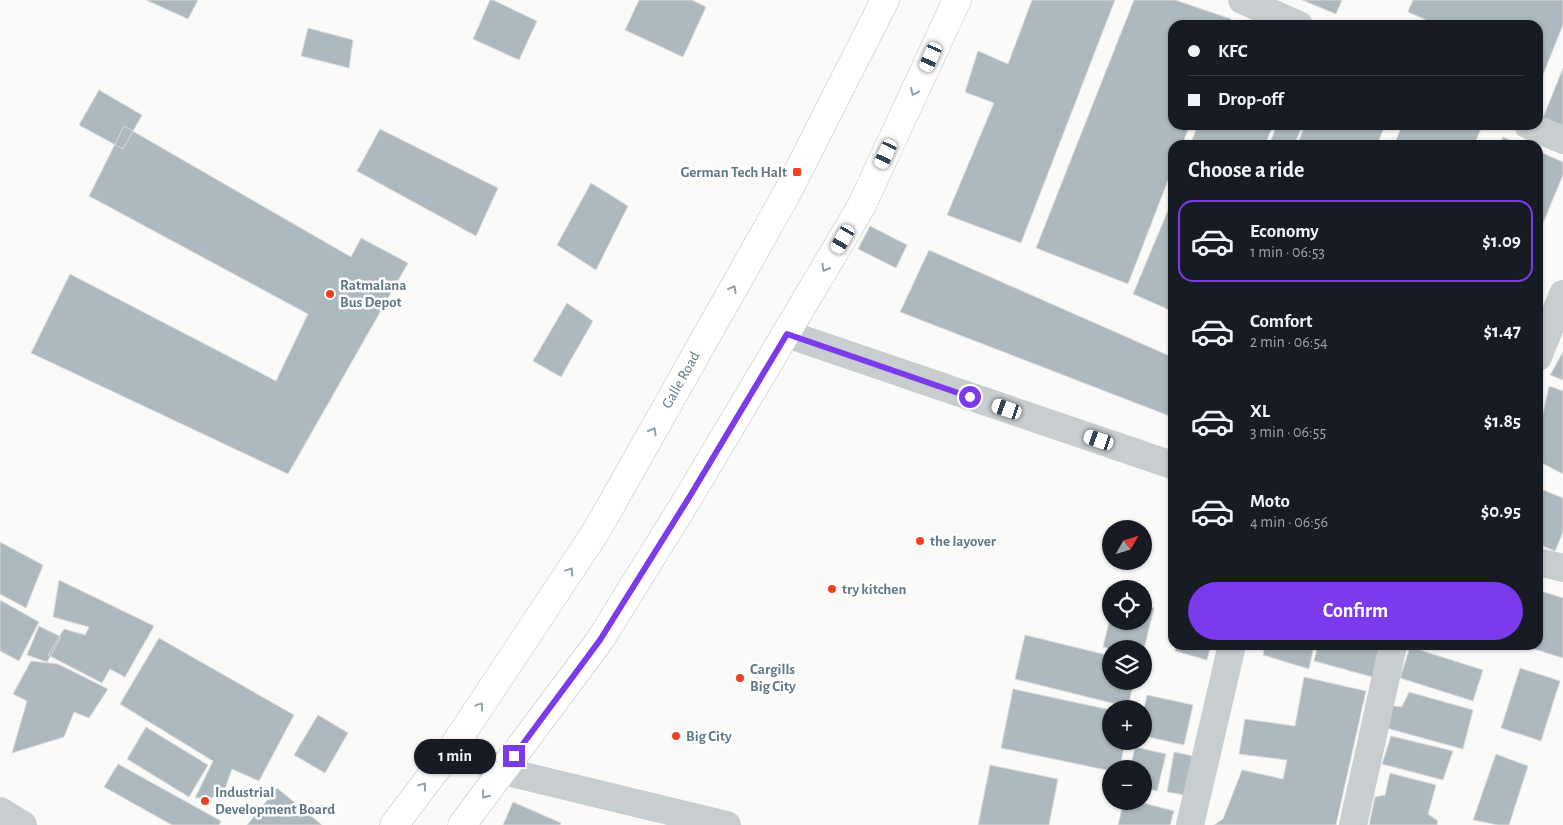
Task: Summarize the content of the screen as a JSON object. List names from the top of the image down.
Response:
{
  "streets": {
    "highway": ["Galle Road"]
  },
  "places": {
    "transit": ["German Tech Halt"],
    "other": [
      "Ratmalana Bus Depot",
      "the layover",
      "try kitchen",
      "Cargills Big City",
      "Big City",
      "Industrial Development Board"
    ]
  },
  "north": "top right",
  "page": {
    "banner": ["KFC", "Drop-off"],
    "heading": "Choose a ride",
    "list": [
      {
        "name": "Economy",
        "note": "1 min · 06:53",
        "value": "$1.09"
      },
      {
        "name": "Comfort",
        "note": "2 min · 06:54",
        "value": "$1.47"
      },
      {
        "name": "XL",
        "note": "3 min · 06:55",
        "value": "$1.85"
      },
      {
        "name": "Moto",
        "note": "4 min · 06:56",
        "value": "$0.95"
      }
    ],
    "map_buttons": ["+", "−"],
    "buttons": "Confirm",
    "bubble": "1 min"
  }
}
